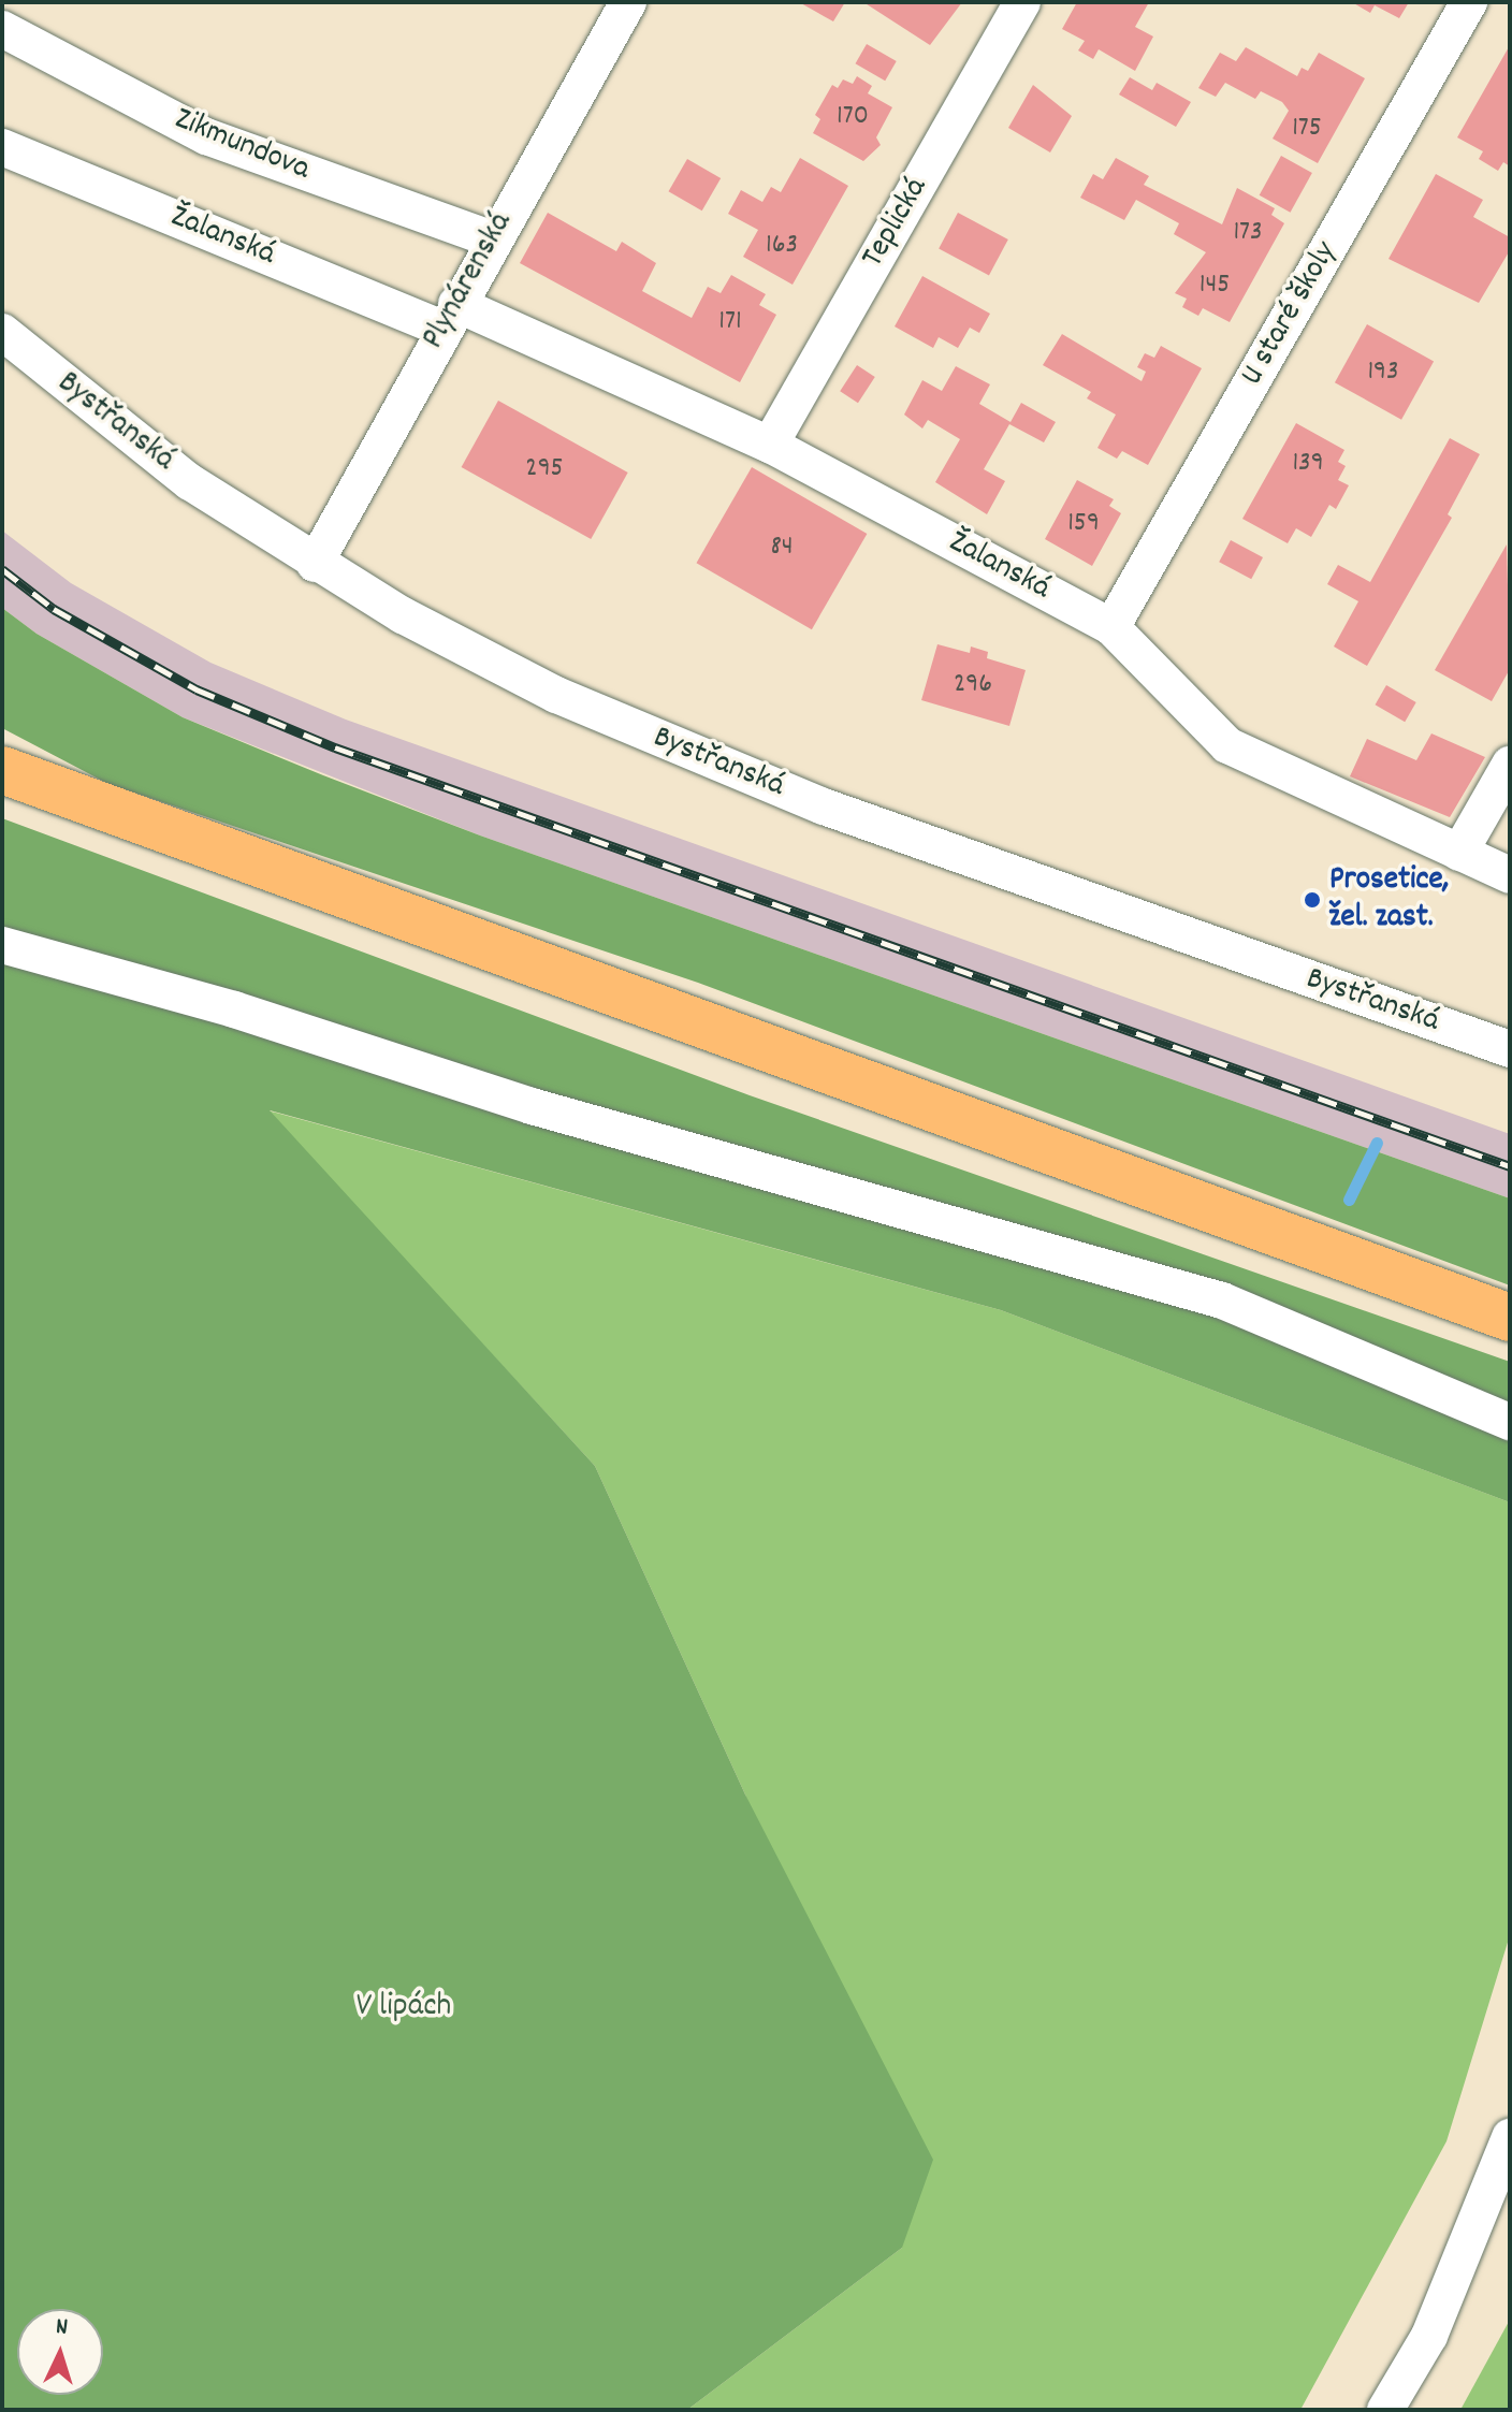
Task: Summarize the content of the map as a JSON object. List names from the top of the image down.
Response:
{
  "streets": {
    "street": [
      "Zikmundova",
      "Teplická",
      "Žalanská",
      "Plynárenská",
      "U staré školy",
      "Bystřanská"
    ]
  },
  "crossings": [
    ["Zikmundova", "Plynárenská"],
    ["Teplická", "Žalanská"],
    ["Žalanská", "Plynárenská"],
    ["Žalanská", "U staré školy"],
    ["Plynárenská", "Bystřanská"]
  ],
  "parks": ["V lipách"],
  "places": ["Prosetice, žel. zast."],
  "house_numbers": [
    "170",
    "175",
    "173",
    "163",
    "145",
    "171",
    "193",
    "139",
    "295",
    "159",
    "84",
    "296"
  ],
  "north": "top"
}
